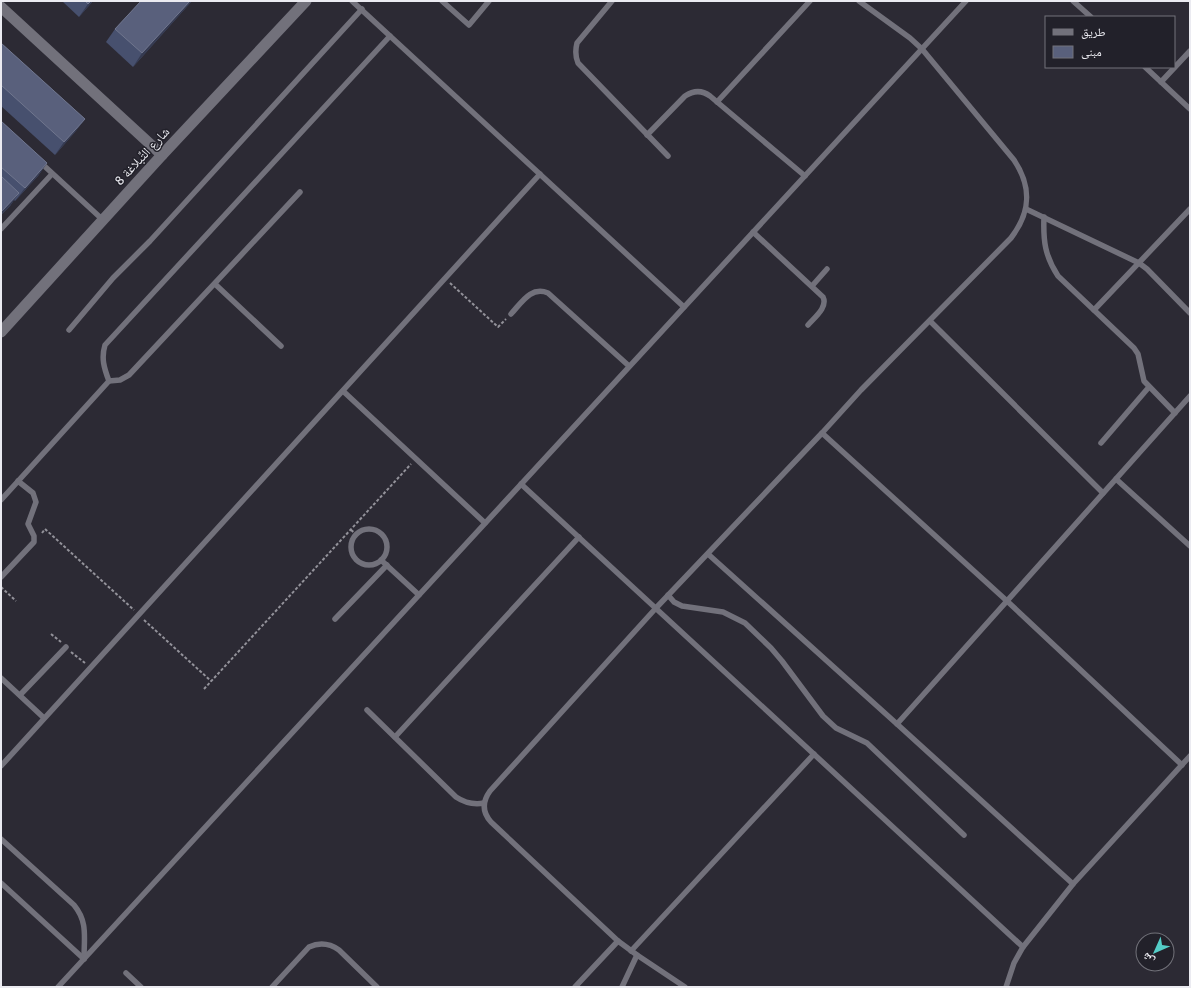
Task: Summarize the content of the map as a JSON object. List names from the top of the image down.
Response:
{
  "streets": {
    "street": ["شارع التِّبلاغة 8"]
  },
  "legend": ["طريق", "مبنى"],
  "north": "bottom left"
}
